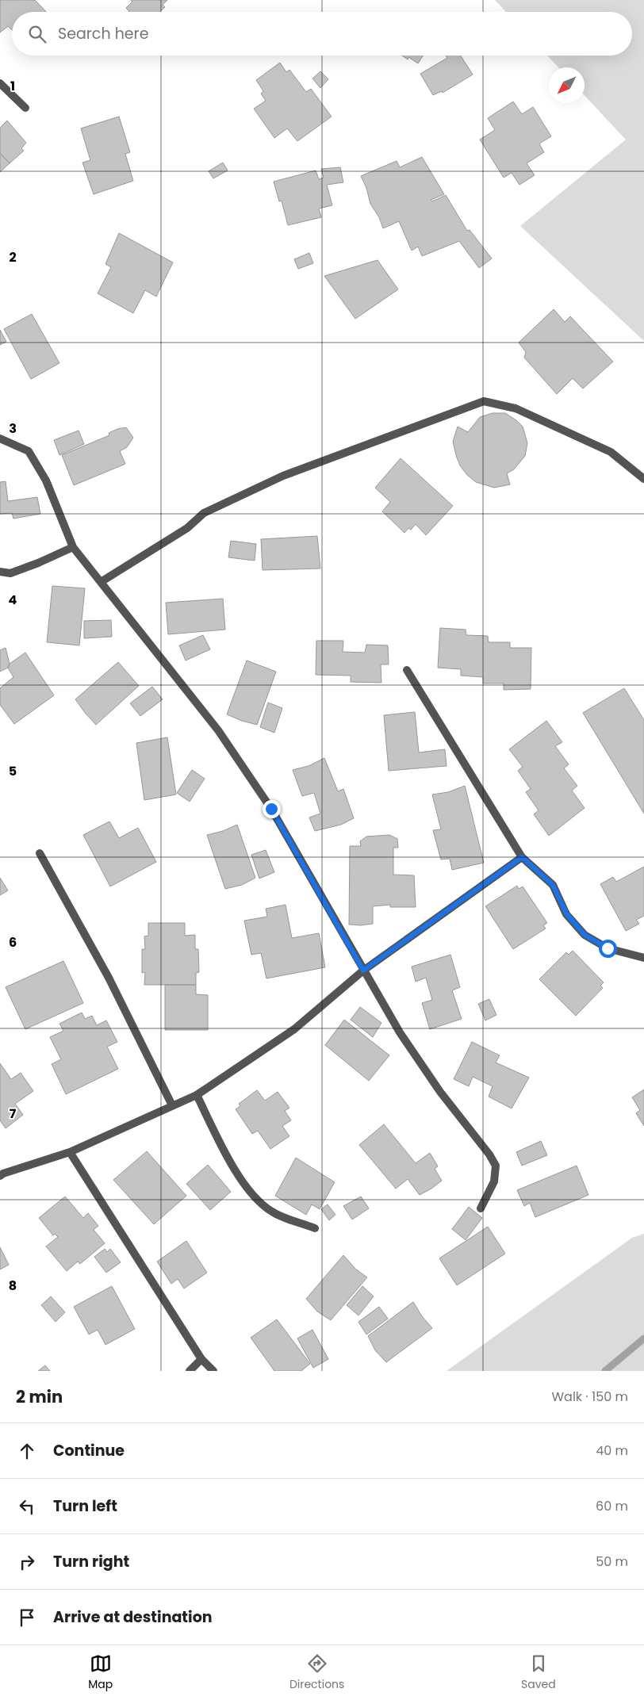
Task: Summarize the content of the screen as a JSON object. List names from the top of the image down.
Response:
{
  "north": "bottom left",
  "page": {
    "search": "Search here",
    "heading": ["2 min", "Walk · 150 m"],
    "list": [
      ["Continue", "40 m"],
      ["Turn left", "60 m"],
      ["Turn right", "50 m"],
      "Arrive at destination"
    ],
    "nav": ["Map", "Directions", "Saved"]
  },
  "grid": {
    "rows": [
      "1",
      "2",
      "3",
      "4",
      "5",
      "6",
      "7",
      "8"
    ]
  }
}
